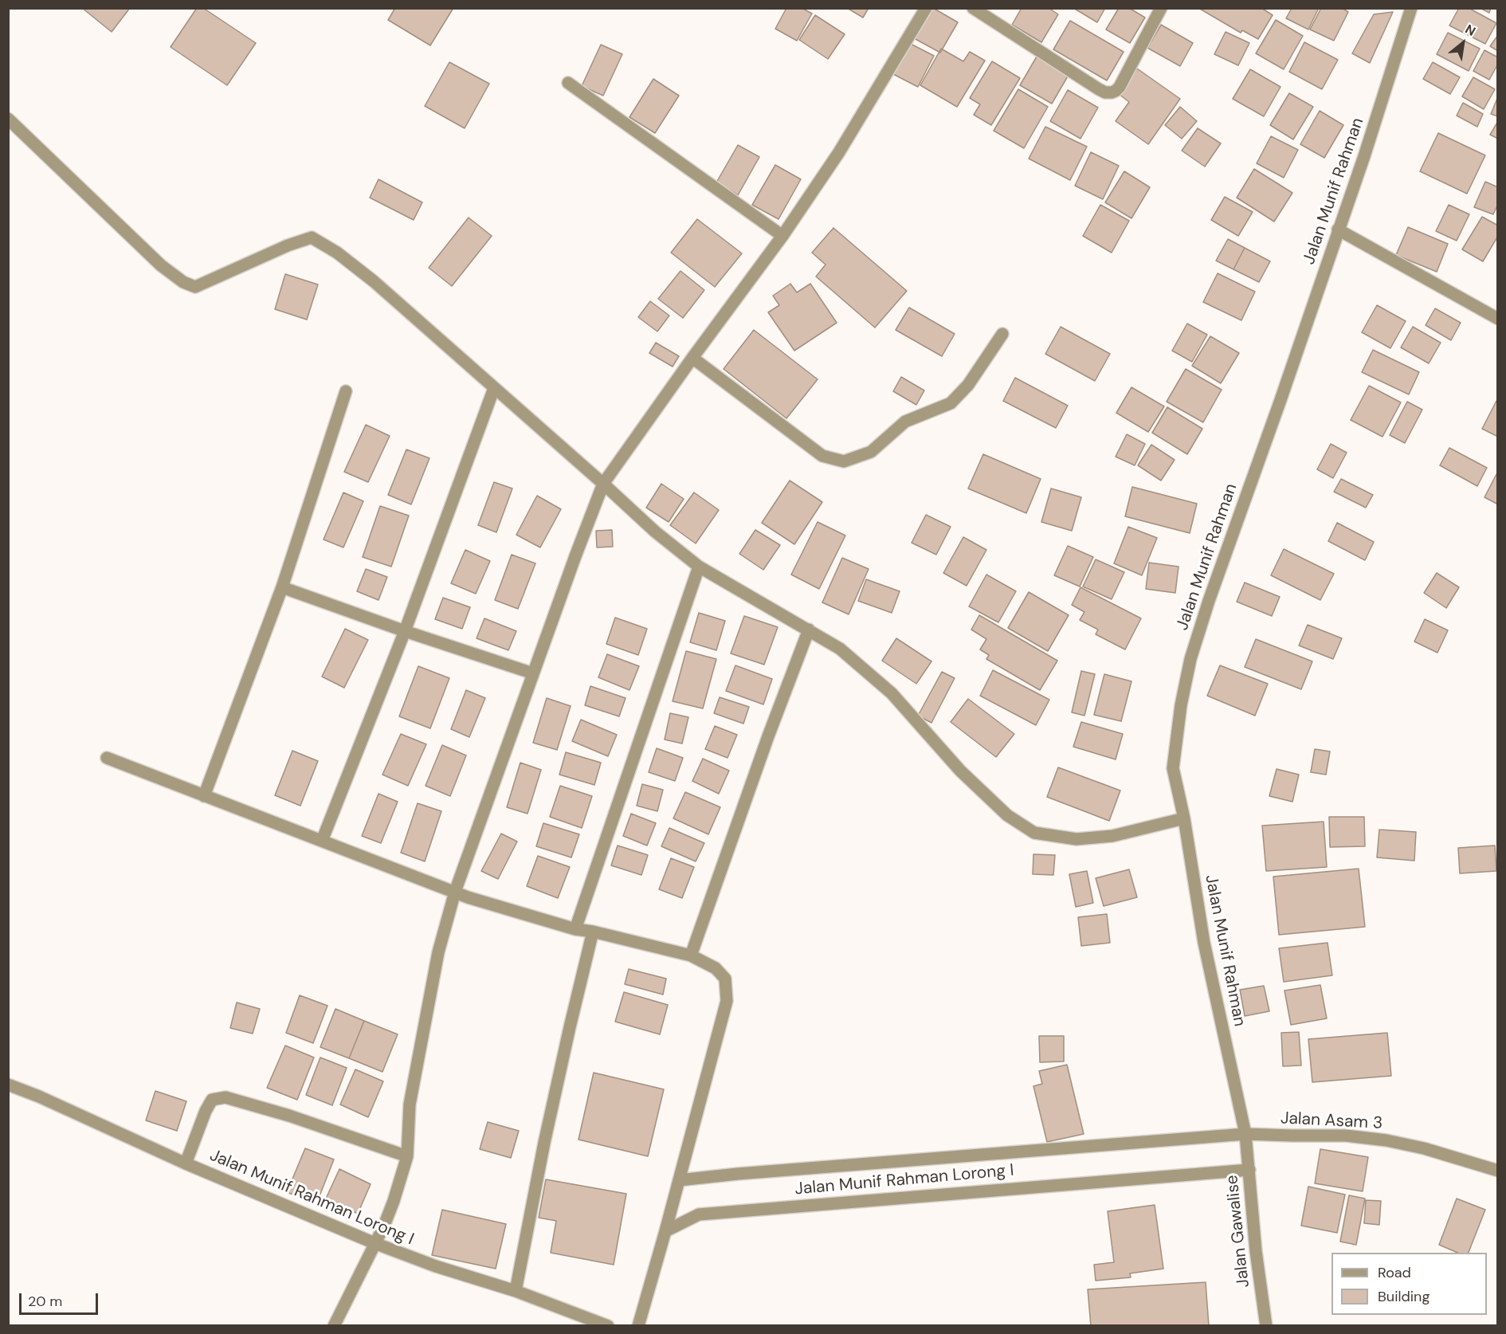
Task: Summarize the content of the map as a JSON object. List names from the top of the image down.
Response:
{
  "streets": {
    "street": [
      "Jalan Munif Rahman",
      "Jalan Asam 3",
      "Jalan Munif Rahman Lorong I",
      "Jalan Gawalise"
    ]
  },
  "crossings": [
    ["Jalan Munif Rahman", "Jalan Asam 3"],
    ["Jalan Munif Rahman", "Jalan Gawalise"],
    ["Jalan Asam 3", "Jalan Gawalise"],
    ["Jalan Munif Rahman Lorong I", "Jalan Gawalise"]
  ],
  "legend": ["Road", "Building"],
  "scale_bar": "20 m",
  "north": "top right"
}
